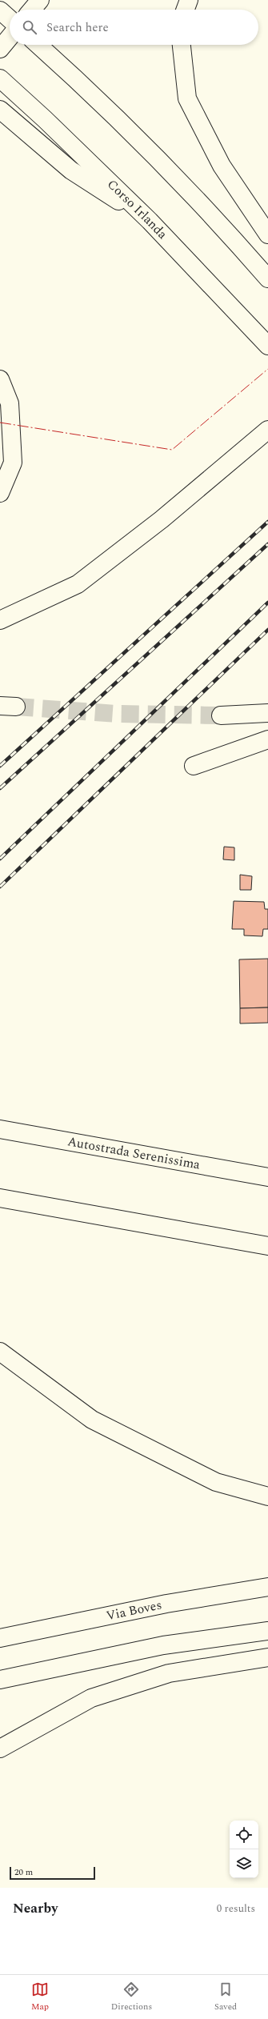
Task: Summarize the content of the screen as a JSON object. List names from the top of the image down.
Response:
{
  "streets": {
    "main road": ["Corso Irlanda", "Autostrada Serenissima", "Via Boves"]
  },
  "scale_bar": "20 m",
  "page": {
    "search": "Search here",
    "scale": "20 m",
    "heading": ["Nearby", "0 results"],
    "nav": ["Map", "Directions", "Saved"]
  }
}
